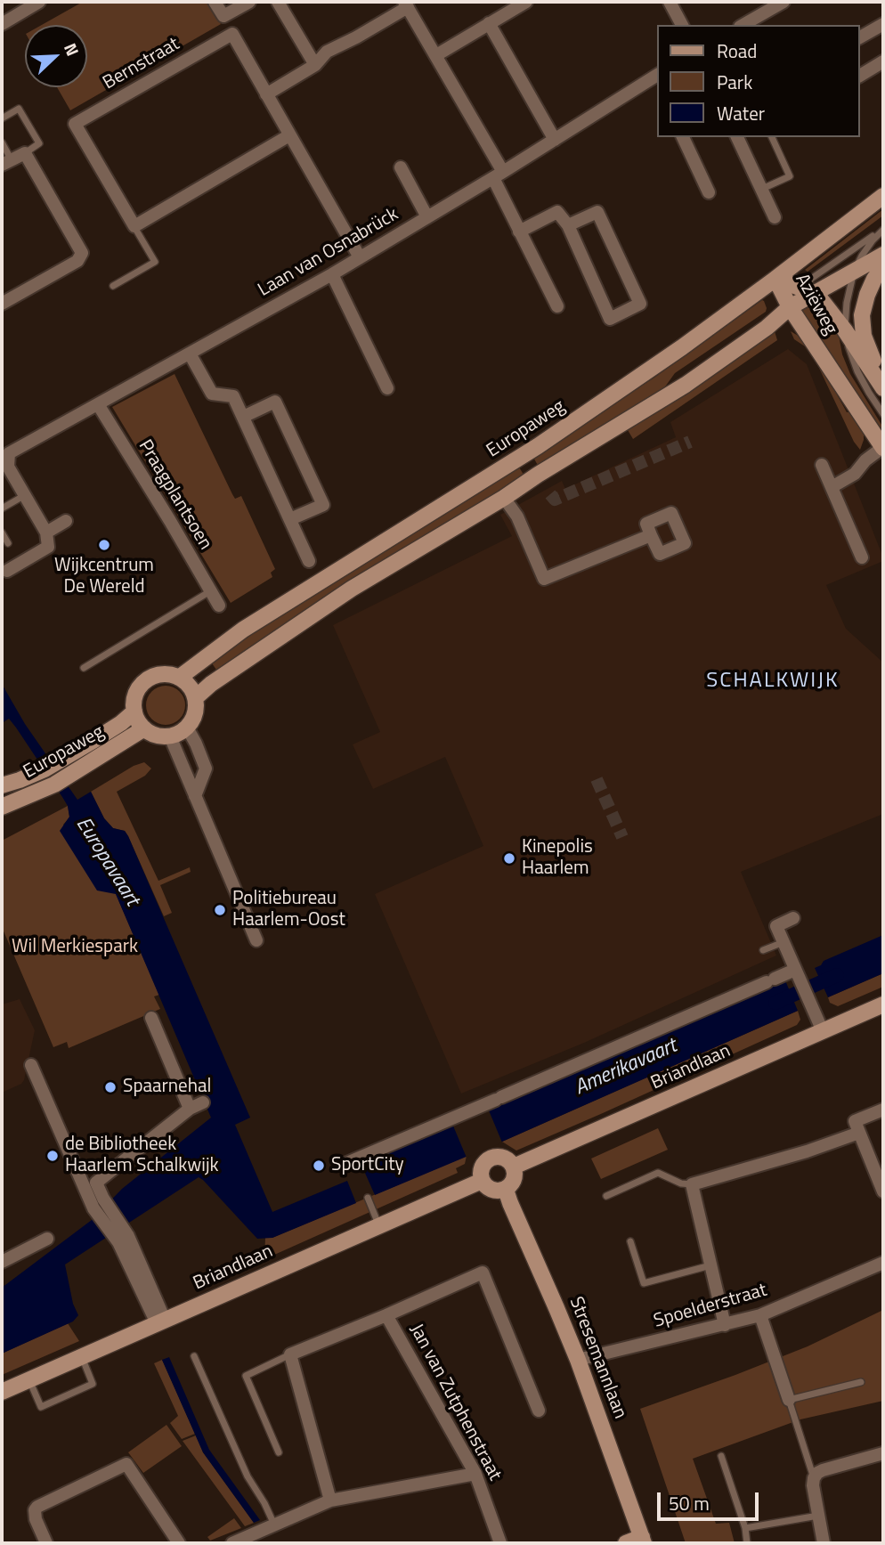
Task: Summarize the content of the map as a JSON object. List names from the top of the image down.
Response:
{
  "streets": {
    "main road": [
      "Aziëweg",
      "Europaweg",
      "Briandlaan",
      "Stresemannlaan"
    ],
    "street": [
      "Bernstraat",
      "Laan van Osnabrück",
      "Praagplantsoen",
      "Spoelderstraat",
      "Jan van Zutphenstraat"
    ]
  },
  "crossings": [
    ["Laan van Osnabrück", "Praagplantsoen"],
    ["Aziëweg", "Europaweg"],
    ["Briandlaan", "Stresemannlaan"],
    ["Spoelderstraat", "Stresemannlaan"]
  ],
  "districts": ["SCHALKWIJK"],
  "water": ["Europavaart", "Amerikavaart"],
  "parks": ["Wil Merkiespark"],
  "places": [
    "Wijkcentrum De Wereld",
    "Kinepolis Haarlem",
    "Politiebureau Haarlem-Oost",
    "Spaarnehal",
    "de Bibliotheek Haarlem Schalkwijk",
    "SportCity"
  ],
  "legend": ["Road", "Park", "Water"],
  "scale_bar": "50 m",
  "north": "top right"
}
